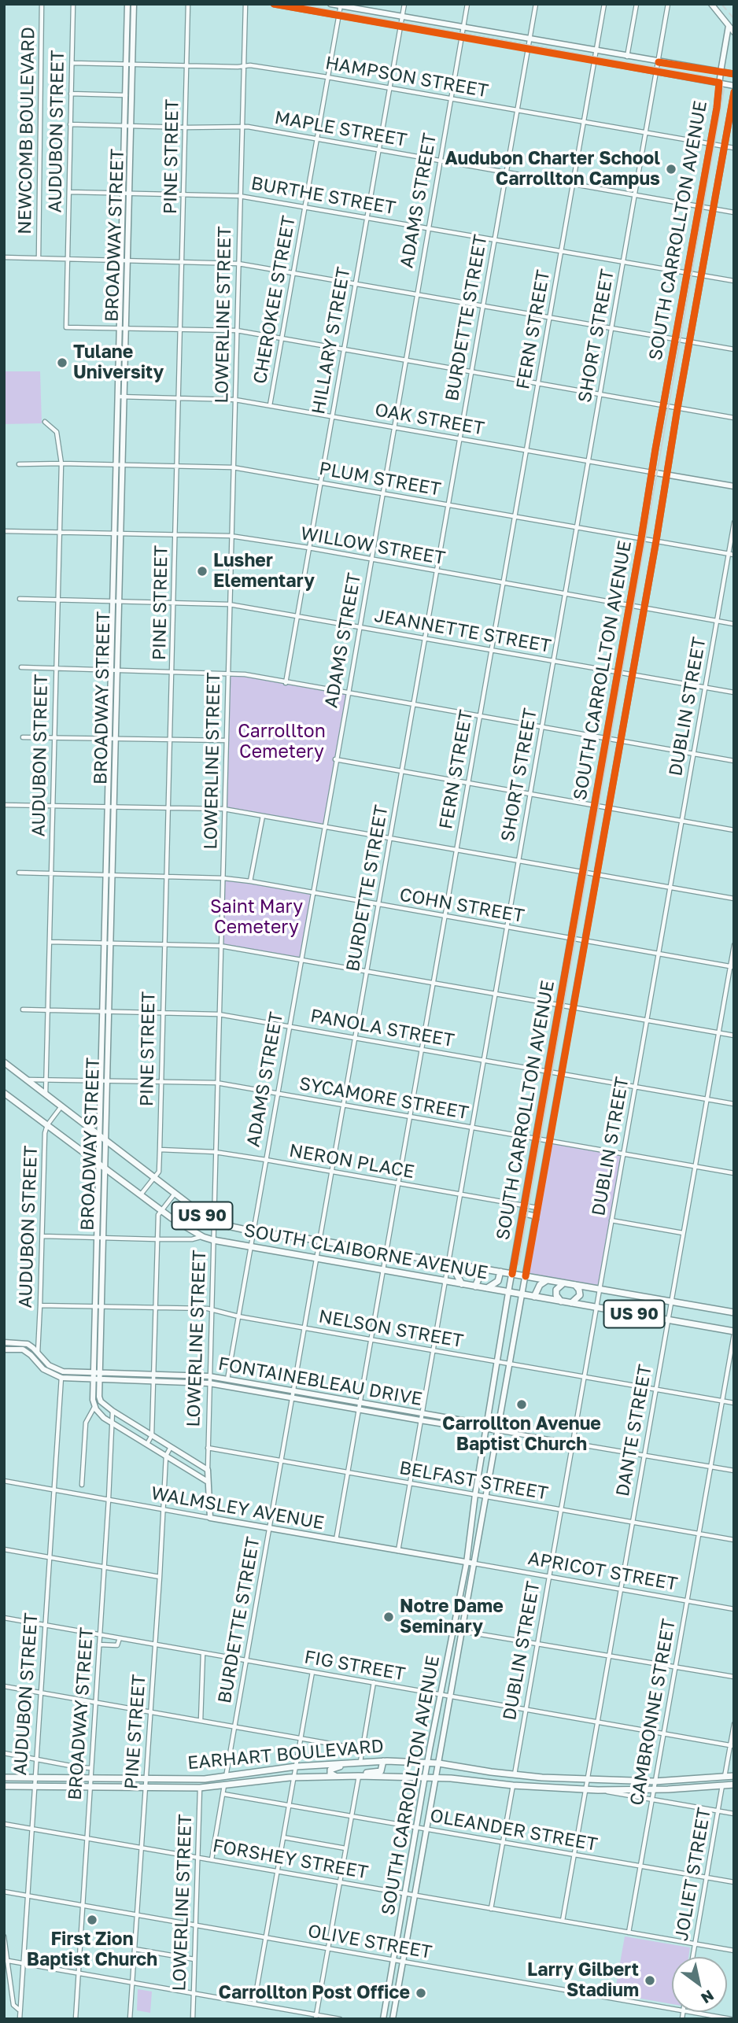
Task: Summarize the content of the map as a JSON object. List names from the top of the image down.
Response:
{
  "streets": {
    "main road": [
      "SOUTH CARROLLTON AVENUE",
      "BROADWAY STREET",
      "LOWERLINE STREET",
      "OAK STREET",
      "US 90",
      "SOUTH CLAIBORNE AVENUE",
      "FONTAINEBLEAU DRIVE",
      "WALMSLEY AVENUE",
      "APRICOT STREET",
      "EARHART BOULEVARD"
    ],
    "street": [
      "HAMPSON STREET",
      "MAPLE STREET",
      "NEWCOMB BOULEVARD",
      "AUDUBON STREET",
      "PINE STREET",
      "BURTHE STREET",
      "ADAMS STREET",
      "CHEROKEE STREET",
      "BURDETTE STREET",
      "FERN STREET",
      "SHORT STREET",
      "HILLARY STREET",
      "PLUM STREET",
      "WILLOW STREET",
      "JEANNETTE STREET",
      "DUBLIN STREET",
      "COHN STREET",
      "PANOLA STREET",
      "SYCAMORE STREET",
      "NERON PLACE",
      "NELSON STREET",
      "DANTE STREET",
      "BELFAST STREET",
      "FIG STREET",
      "CAMBRONNE STREET",
      "OLEANDER STREET",
      "FORSHEY STREET",
      "JOLIET STREET",
      "OLIVE STREET"
    ]
  },
  "crossings": [
    ["HAMPSON STREET", "AUDUBON STREET"],
    ["HAMPSON STREET", "PINE STREET"],
    ["HAMPSON STREET", "ADAMS STREET"],
    ["HAMPSON STREET", "SOUTH CARROLLTON AVENUE"],
    ["HAMPSON STREET", "BROADWAY STREET"],
    ["HAMPSON STREET", "CHEROKEE STREET"],
    ["HAMPSON STREET", "LOWERLINE STREET"],
    ["HAMPSON STREET", "BURDETTE STREET"],
    ["HAMPSON STREET", "FERN STREET"],
    ["HAMPSON STREET", "SHORT STREET"],
    ["HAMPSON STREET", "HILLARY STREET"],
    ["MAPLE STREET", "AUDUBON STREET"],
    ["MAPLE STREET", "PINE STREET"],
    ["MAPLE STREET", "ADAMS STREET"],
    ["MAPLE STREET", "SOUTH CARROLLTON AVENUE"],
    ["MAPLE STREET", "BROADWAY STREET"],
    ["MAPLE STREET", "CHEROKEE STREET"],
    ["MAPLE STREET", "LOWERLINE STREET"],
    ["MAPLE STREET", "BURDETTE STREET"],
    ["MAPLE STREET", "FERN STREET"],
    ["MAPLE STREET", "SHORT STREET"],
    ["MAPLE STREET", "HILLARY STREET"],
    ["AUDUBON STREET", "BURTHE STREET"],
    ["AUDUBON STREET", "BROADWAY STREET"],
    ["AUDUBON STREET", "PLUM STREET"],
    ["AUDUBON STREET", "WILLOW STREET"],
    ["AUDUBON STREET", "JEANNETTE STREET"],
    ["AUDUBON STREET", "COHN STREET"],
    ["AUDUBON STREET", "PANOLA STREET"],
    ["AUDUBON STREET", "SYCAMORE STREET"],
    ["AUDUBON STREET", "SOUTH CLAIBORNE AVENUE"],
    ["AUDUBON STREET", "NELSON STREET"],
    ["AUDUBON STREET", "FONTAINEBLEAU DRIVE"],
    ["AUDUBON STREET", "WALMSLEY AVENUE"],
    ["AUDUBON STREET", "FIG STREET"],
    ["AUDUBON STREET", "EARHART BOULEVARD"],
    ["AUDUBON STREET", "FORSHEY STREET"],
    ["AUDUBON STREET", "OLIVE STREET"],
    ["PINE STREET", "BURTHE STREET"],
    ["PINE STREET", "OAK STREET"],
    ["PINE STREET", "PLUM STREET"],
    ["PINE STREET", "WILLOW STREET"],
    ["PINE STREET", "JEANNETTE STREET"],
    ["PINE STREET", "COHN STREET"],
    ["PINE STREET", "PANOLA STREET"],
    ["PINE STREET", "SYCAMORE STREET"],
    ["PINE STREET", "NERON PLACE"],
    ["PINE STREET", "SOUTH CLAIBORNE AVENUE"],
    ["PINE STREET", "WALMSLEY AVENUE"],
    ["PINE STREET", "FIG STREET"],
    ["PINE STREET", "EARHART BOULEVARD"],
    ["PINE STREET", "FORSHEY STREET"],
    ["PINE STREET", "OLIVE STREET"],
    ["BURTHE STREET", "ADAMS STREET"],
    ["BURTHE STREET", "SOUTH CARROLLTON AVENUE"],
    ["BURTHE STREET", "BROADWAY STREET"],
    ["BURTHE STREET", "CHEROKEE STREET"],
    ["BURTHE STREET", "LOWERLINE STREET"],
    ["BURTHE STREET", "BURDETTE STREET"],
    ["BURTHE STREET", "FERN STREET"],
    ["BURTHE STREET", "SHORT STREET"],
    ["BURTHE STREET", "HILLARY STREET"],
    ["ADAMS STREET", "OAK STREET"],
    ["ADAMS STREET", "PLUM STREET"],
    ["ADAMS STREET", "WILLOW STREET"],
    ["ADAMS STREET", "JEANNETTE STREET"],
    ["ADAMS STREET", "COHN STREET"],
    ["ADAMS STREET", "PANOLA STREET"],
    ["ADAMS STREET", "SYCAMORE STREET"],
    ["ADAMS STREET", "NERON PLACE"],
    ["ADAMS STREET", "SOUTH CLAIBORNE AVENUE"],
    ["ADAMS STREET", "NELSON STREET"],
    ["ADAMS STREET", "FONTAINEBLEAU DRIVE"],
    ["SOUTH CARROLLTON AVENUE", "OAK STREET"],
    ["SOUTH CARROLLTON AVENUE", "PLUM STREET"],
    ["SOUTH CARROLLTON AVENUE", "WILLOW STREET"],
    ["SOUTH CARROLLTON AVENUE", "JEANNETTE STREET"],
    ["SOUTH CARROLLTON AVENUE", "COHN STREET"],
    ["SOUTH CARROLLTON AVENUE", "PANOLA STREET"],
    ["SOUTH CARROLLTON AVENUE", "SYCAMORE STREET"],
    ["SOUTH CARROLLTON AVENUE", "NERON PLACE"],
    ["SOUTH CARROLLTON AVENUE", "SOUTH CLAIBORNE AVENUE"],
    ["SOUTH CARROLLTON AVENUE", "NELSON STREET"],
    ["SOUTH CARROLLTON AVENUE", "FONTAINEBLEAU DRIVE"],
    ["SOUTH CARROLLTON AVENUE", "BELFAST STREET"],
    ["SOUTH CARROLLTON AVENUE", "WALMSLEY AVENUE"],
    ["SOUTH CARROLLTON AVENUE", "APRICOT STREET"],
    ["SOUTH CARROLLTON AVENUE", "FIG STREET"],
    ["SOUTH CARROLLTON AVENUE", "EARHART BOULEVARD"],
    ["SOUTH CARROLLTON AVENUE", "OLEANDER STREET"],
    ["SOUTH CARROLLTON AVENUE", "FORSHEY STREET"],
    ["SOUTH CARROLLTON AVENUE", "OLIVE STREET"],
    ["BROADWAY STREET", "OAK STREET"],
    ["BROADWAY STREET", "PLUM STREET"],
    ["BROADWAY STREET", "WILLOW STREET"],
    ["BROADWAY STREET", "JEANNETTE STREET"],
    ["BROADWAY STREET", "COHN STREET"],
    ["BROADWAY STREET", "PANOLA STREET"],
    ["BROADWAY STREET", "SYCAMORE STREET"],
    ["BROADWAY STREET", "SOUTH CLAIBORNE AVENUE"],
    ["BROADWAY STREET", "NELSON STREET"],
    ["BROADWAY STREET", "FONTAINEBLEAU DRIVE"],
    ["BROADWAY STREET", "WALMSLEY AVENUE"],
    ["BROADWAY STREET", "FIG STREET"],
    ["BROADWAY STREET", "EARHART BOULEVARD"],
    ["BROADWAY STREET", "FORSHEY STREET"],
    ["BROADWAY STREET", "OLIVE STREET"],
    ["CHEROKEE STREET", "OAK STREET"],
    ["LOWERLINE STREET", "OAK STREET"],
    ["LOWERLINE STREET", "PLUM STREET"],
    ["LOWERLINE STREET", "WILLOW STREET"],
    ["LOWERLINE STREET", "JEANNETTE STREET"],
    ["LOWERLINE STREET", "COHN STREET"],
    ["LOWERLINE STREET", "PANOLA STREET"],
    ["LOWERLINE STREET", "SYCAMORE STREET"],
    ["LOWERLINE STREET", "NERON PLACE"],
    ["LOWERLINE STREET", "SOUTH CLAIBORNE AVENUE"],
    ["LOWERLINE STREET", "NELSON STREET"],
    ["LOWERLINE STREET", "FONTAINEBLEAU DRIVE"],
    ["LOWERLINE STREET", "BELFAST STREET"],
    ["LOWERLINE STREET", "WALMSLEY AVENUE"],
    ["LOWERLINE STREET", "EARHART BOULEVARD"],
    ["LOWERLINE STREET", "FORSHEY STREET"],
    ["LOWERLINE STREET", "OLIVE STREET"],
    ["BURDETTE STREET", "OAK STREET"],
    ["BURDETTE STREET", "PLUM STREET"],
    ["BURDETTE STREET", "WILLOW STREET"],
    ["BURDETTE STREET", "JEANNETTE STREET"],
    ["BURDETTE STREET", "COHN STREET"],
    ["BURDETTE STREET", "PANOLA STREET"],
    ["BURDETTE STREET", "SYCAMORE STREET"],
    ["BURDETTE STREET", "NERON PLACE"],
    ["BURDETTE STREET", "SOUTH CLAIBORNE AVENUE"],
    ["BURDETTE STREET", "NELSON STREET"],
    ["BURDETTE STREET", "FONTAINEBLEAU DRIVE"],
    ["BURDETTE STREET", "BELFAST STREET"],
    ["BURDETTE STREET", "WALMSLEY AVENUE"],
    ["BURDETTE STREET", "FIG STREET"],
    ["BURDETTE STREET", "EARHART BOULEVARD"],
    ["FERN STREET", "OAK STREET"],
    ["FERN STREET", "PLUM STREET"],
    ["FERN STREET", "WILLOW STREET"],
    ["FERN STREET", "JEANNETTE STREET"],
    ["FERN STREET", "COHN STREET"],
    ["FERN STREET", "PANOLA STREET"],
    ["FERN STREET", "SYCAMORE STREET"],
    ["FERN STREET", "NERON PLACE"],
    ["FERN STREET", "SOUTH CLAIBORNE AVENUE"],
    ["FERN STREET", "NELSON STREET"],
    ["FERN STREET", "FONTAINEBLEAU DRIVE"],
    ["FERN STREET", "BELFAST STREET"],
    ["FERN STREET", "WALMSLEY AVENUE"],
    ["SHORT STREET", "OAK STREET"],
    ["SHORT STREET", "PLUM STREET"],
    ["SHORT STREET", "WILLOW STREET"],
    ["SHORT STREET", "JEANNETTE STREET"],
    ["SHORT STREET", "COHN STREET"],
    ["SHORT STREET", "PANOLA STREET"],
    ["SHORT STREET", "SYCAMORE STREET"],
    ["SHORT STREET", "NERON PLACE"],
    ["SHORT STREET", "SOUTH CLAIBORNE AVENUE"],
    ["SHORT STREET", "NELSON STREET"],
    ["SHORT STREET", "FONTAINEBLEAU DRIVE"],
    ["SHORT STREET", "BELFAST STREET"],
    ["SHORT STREET", "WALMSLEY AVENUE"],
    ["HILLARY STREET", "OAK STREET"],
    ["HILLARY STREET", "PLUM STREET"],
    ["HILLARY STREET", "WILLOW STREET"],
    ["HILLARY STREET", "JEANNETTE STREET"],
    ["PLUM STREET", "DUBLIN STREET"],
    ["WILLOW STREET", "DUBLIN STREET"],
    ["JEANNETTE STREET", "DUBLIN STREET"],
    ["DUBLIN STREET", "COHN STREET"],
    ["DUBLIN STREET", "PANOLA STREET"],
    ["DUBLIN STREET", "SYCAMORE STREET"],
    ["DUBLIN STREET", "SOUTH CLAIBORNE AVENUE"],
    ["DUBLIN STREET", "NELSON STREET"],
    ["DUBLIN STREET", "BELFAST STREET"],
    ["DUBLIN STREET", "APRICOT STREET"],
    ["DUBLIN STREET", "FIG STREET"],
    ["DUBLIN STREET", "EARHART BOULEVARD"],
    ["COHN STREET", "DANTE STREET"],
    ["PANOLA STREET", "DANTE STREET"],
    ["SYCAMORE STREET", "SOUTH CLAIBORNE AVENUE"],
    ["SYCAMORE STREET", "DANTE STREET"],
    ["SOUTH CLAIBORNE AVENUE", "DANTE STREET"],
    ["SOUTH CLAIBORNE AVENUE", "CAMBRONNE STREET"],
    ["NELSON STREET", "DANTE STREET"],
    ["NELSON STREET", "CAMBRONNE STREET"],
    ["DANTE STREET", "BELFAST STREET"],
    ["DANTE STREET", "APRICOT STREET"],
    ["DANTE STREET", "FIG STREET"],
    ["DANTE STREET", "EARHART BOULEVARD"],
    ["DANTE STREET", "OLEANDER STREET"],
    ["DANTE STREET", "FORSHEY STREET"],
    ["BELFAST STREET", "CAMBRONNE STREET"],
    ["WALMSLEY AVENUE", "APRICOT STREET"],
    ["APRICOT STREET", "CAMBRONNE STREET"],
    ["FIG STREET", "CAMBRONNE STREET"],
    ["CAMBRONNE STREET", "EARHART BOULEVARD"],
    ["CAMBRONNE STREET", "OLEANDER STREET"],
    ["CAMBRONNE STREET", "FORSHEY STREET"],
    ["EARHART BOULEVARD", "JOLIET STREET"],
    ["OLEANDER STREET", "JOLIET STREET"],
    ["FORSHEY STREET", "JOLIET STREET"]
  ],
  "parks": ["Carrollton Cemetery", "Saint Mary Cemetery"],
  "places": [
    "Audubon Charter School Carrollton Campus",
    "Tulane University",
    "Lusher Elementary",
    "Carrollton Avenue Baptist Church",
    "Notre Dame Seminary",
    "First Zion Baptist Church",
    "Larry Gilbert Stadium",
    "Carrollton Post Office"
  ],
  "north": "bottom right"
}
